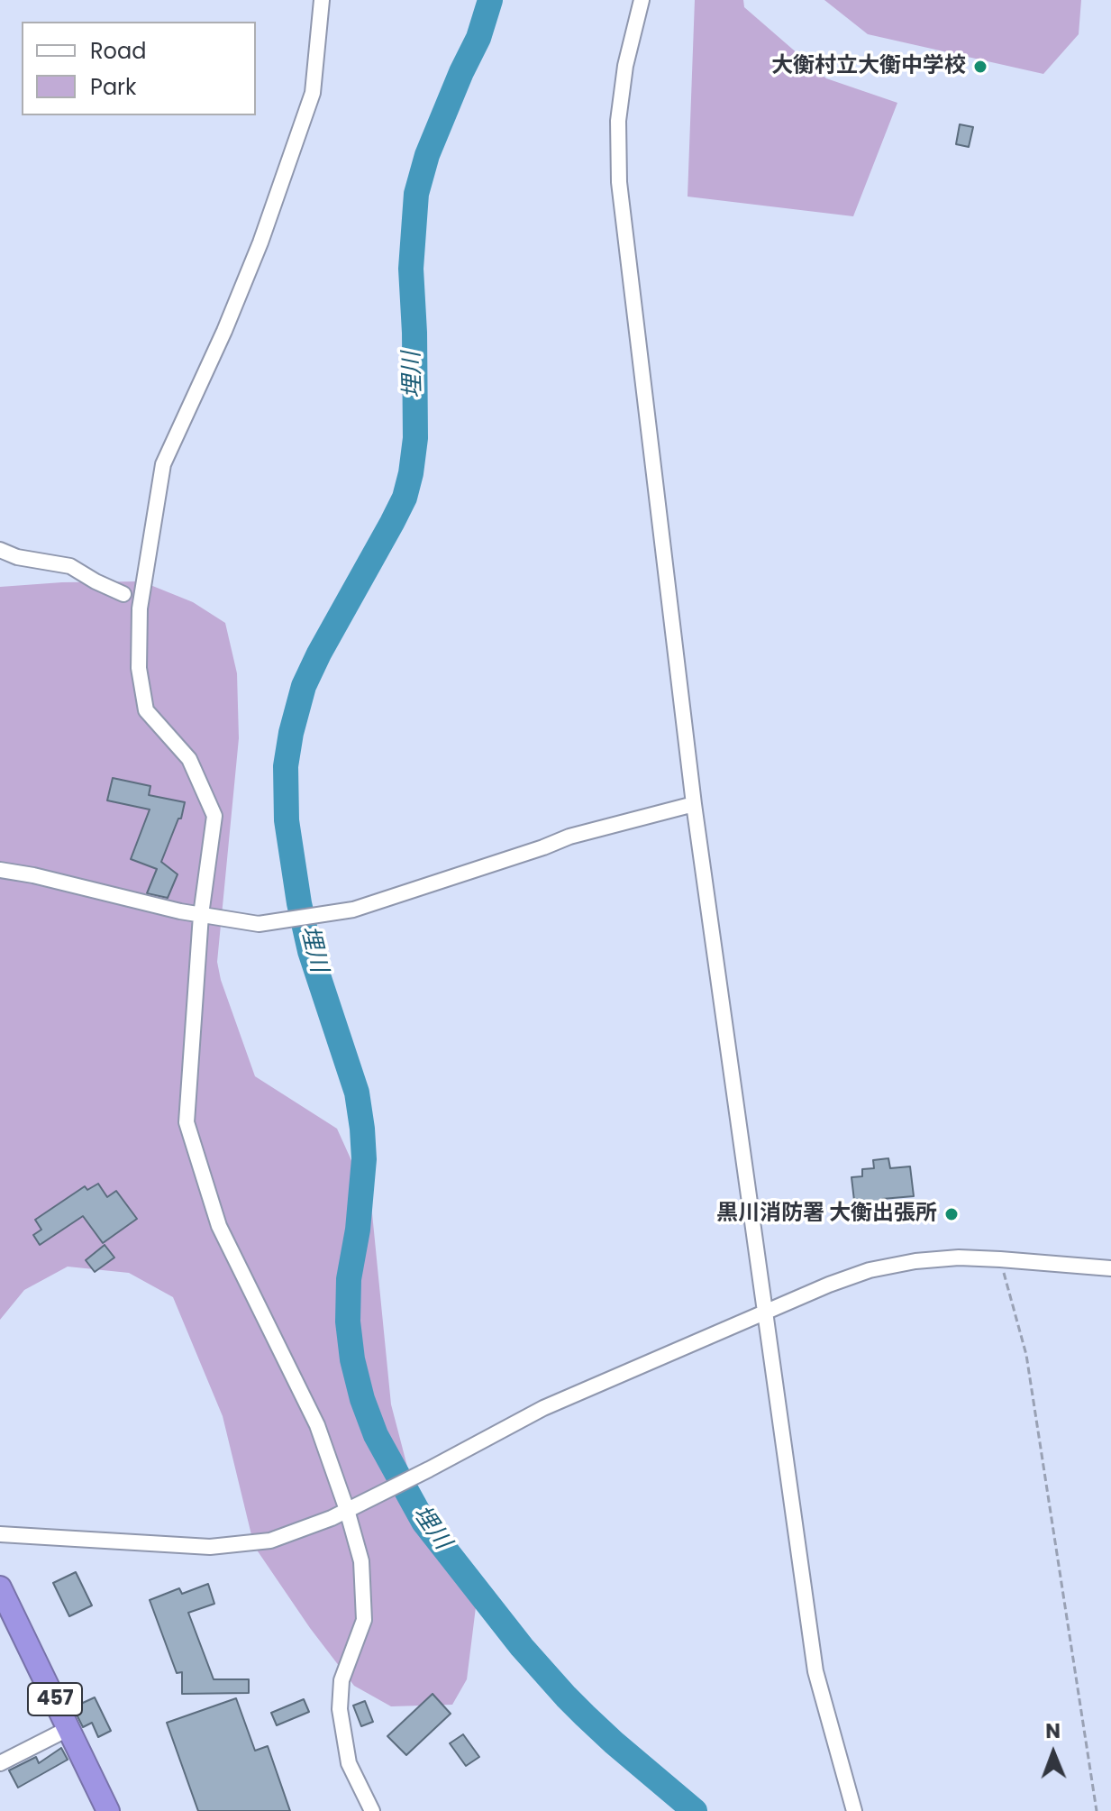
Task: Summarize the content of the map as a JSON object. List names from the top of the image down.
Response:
{
  "streets": {
    "highway": ["457"]
  },
  "water": ["埋川"],
  "places": ["大衡村立大衡中学校", "黒川消防署 大衡出張所"],
  "legend": ["Road", "Park"],
  "north": "top"
}
